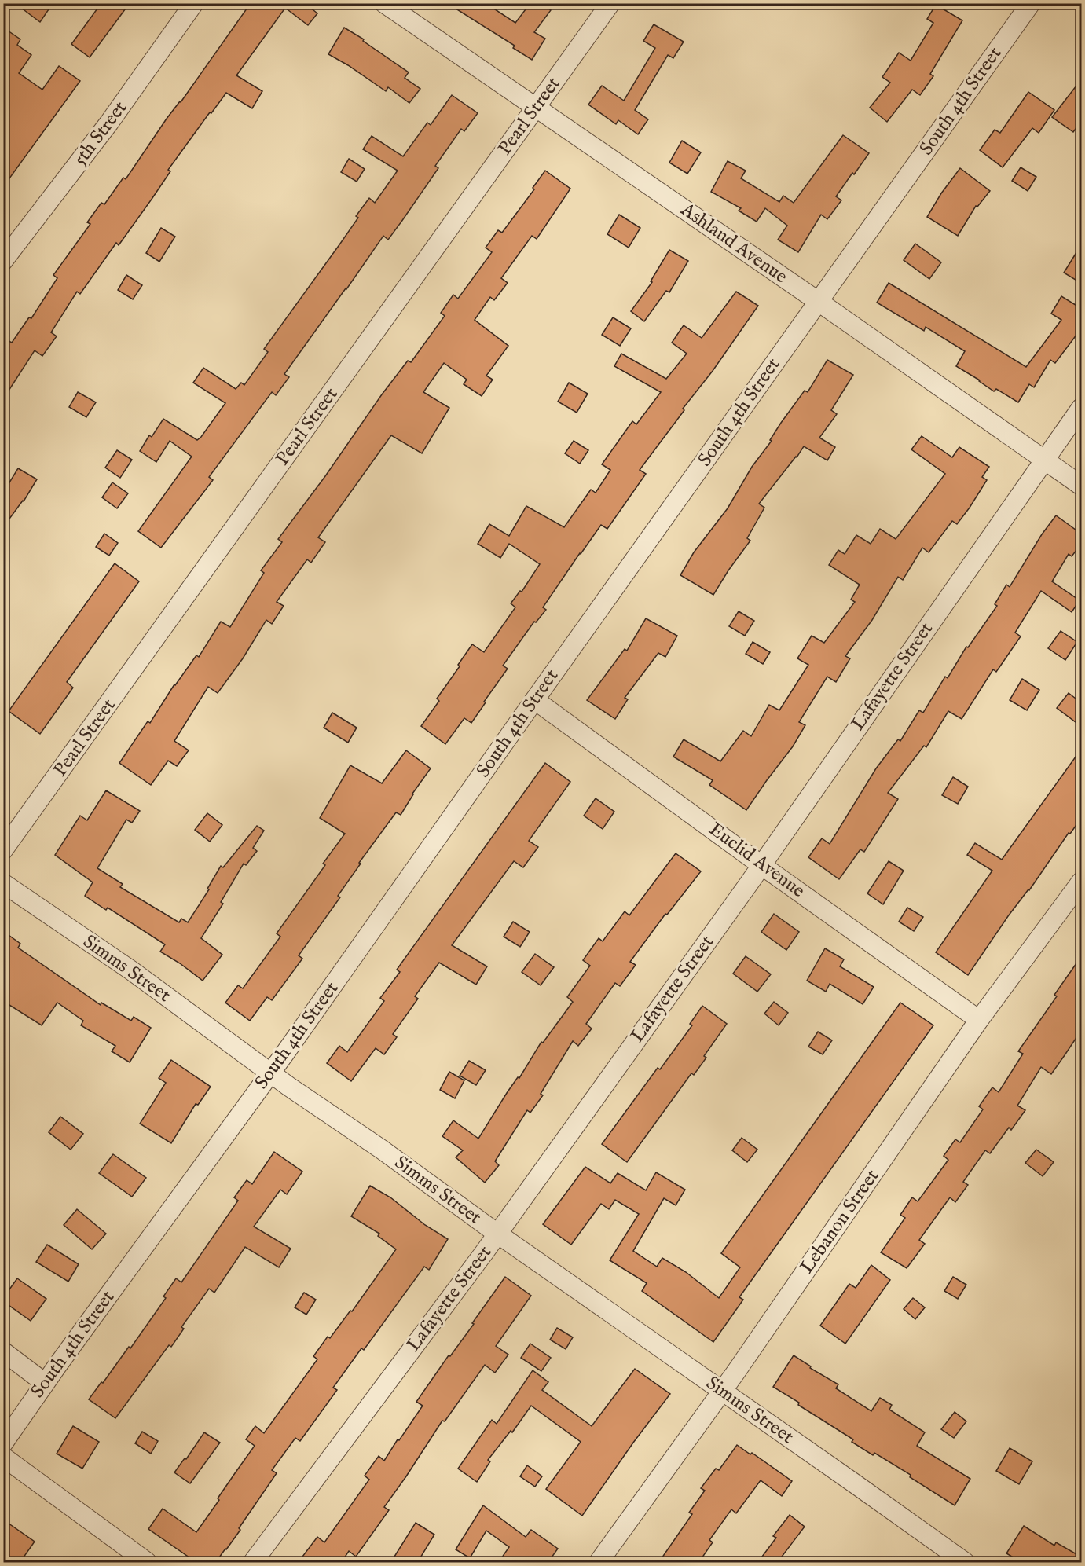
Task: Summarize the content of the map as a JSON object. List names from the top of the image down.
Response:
{
  "streets": {
    "street": [
      "South 4th Street",
      "Pearl Street",
      "5th Street",
      "Ashland Avenue",
      "Lafayette Street",
      "Euclid Avenue",
      "Simms Street",
      "Lebanon Street"
    ]
  },
  "crossings": [
    ["South 4th Street", "Ashland Avenue"],
    ["South 4th Street", "Euclid Avenue"],
    ["South 4th Street", "Simms Street"],
    ["Pearl Street", "Ashland Avenue"],
    ["Ashland Avenue", "Lafayette Street"],
    ["Lafayette Street", "Euclid Avenue"],
    ["Lafayette Street", "Simms Street"],
    ["Euclid Avenue", "Lebanon Street"],
    ["Simms Street", "Lebanon Street"]
  ]
}
